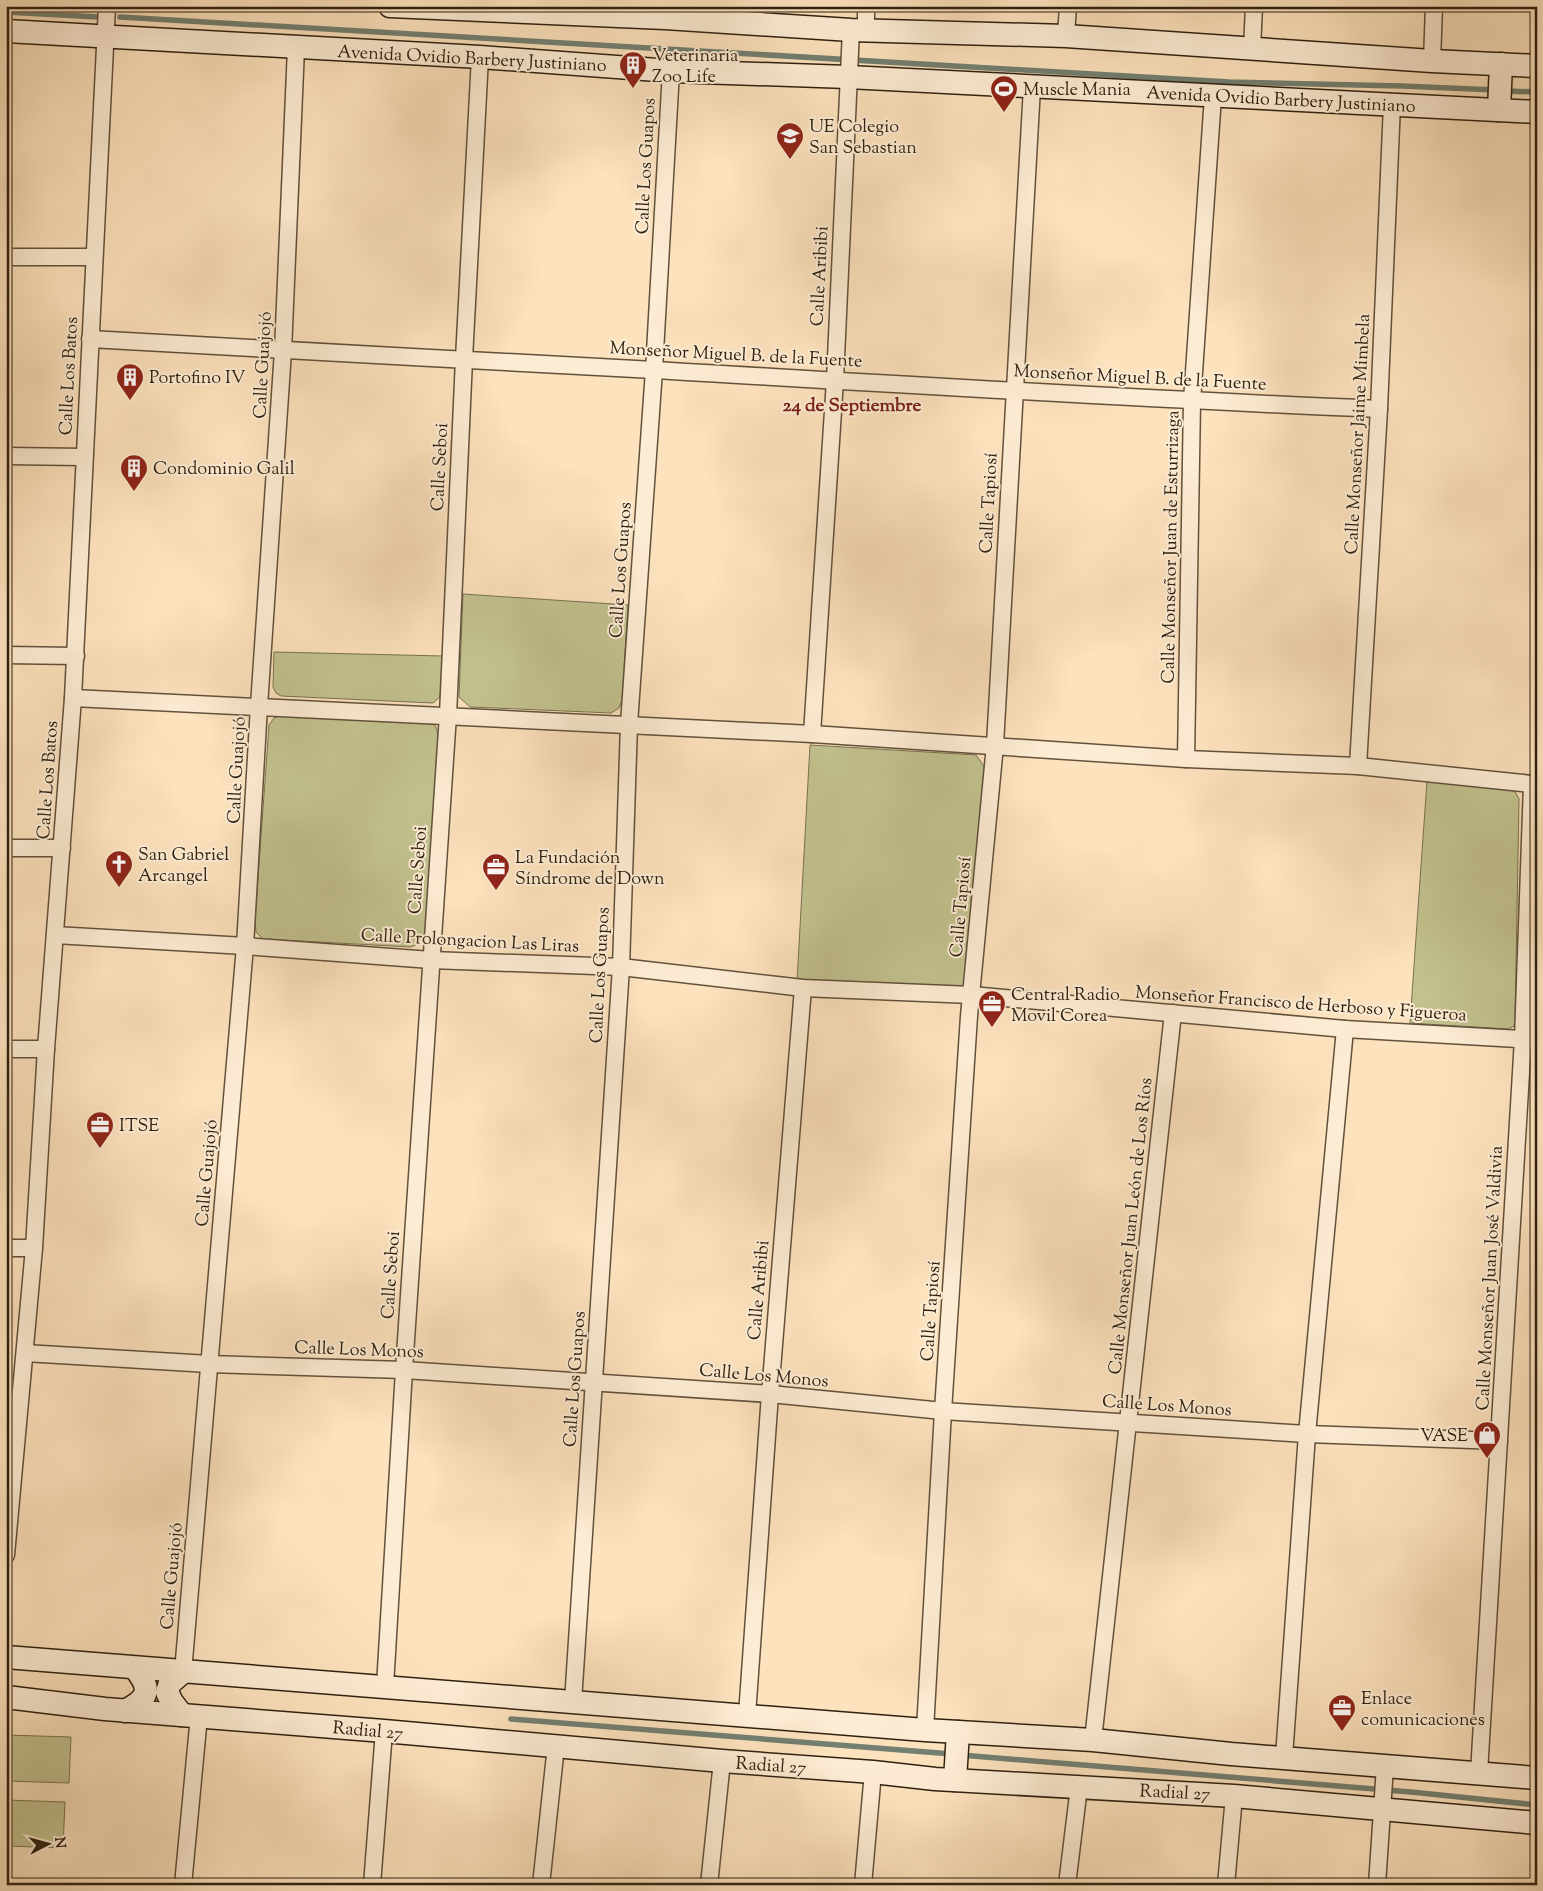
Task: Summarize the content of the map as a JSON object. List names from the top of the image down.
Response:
{
  "streets": {
    "street": [
      "Avenida Ovidio Barbery Justiniano",
      "Calle Los Guapos",
      "Calle Aribibi",
      "Monseñor Miguel B. de la Fuente",
      "Calle Guajojó",
      "Calle Los Batos",
      "Calle Monseñor Jaime Mimbela",
      "Calle Seboi",
      "Calle Tapiosí",
      "Calle Monseñor Juan de Esturrizaga",
      "Calle Prolongacion Las Liras",
      "Monseñor Francisco de Herboso y Figueroa",
      "Calle Monseñor Juan León de Los Ríos",
      "Calle Monseñor Juan José Valdivia",
      "Calle Los Monos",
      "Radial 27"
    ]
  },
  "crossings": [
    ["Avenida Ovidio Barbery Justiniano", "Calle Los Guapos"],
    ["Avenida Ovidio Barbery Justiniano", "Calle Aribibi"],
    ["Avenida Ovidio Barbery Justiniano", "Calle Guajojó"],
    ["Avenida Ovidio Barbery Justiniano", "Calle Los Batos"],
    ["Avenida Ovidio Barbery Justiniano", "Calle Monseñor Jaime Mimbela"],
    ["Avenida Ovidio Barbery Justiniano", "Calle Seboi"],
    ["Avenida Ovidio Barbery Justiniano", "Calle Tapiosí"],
    ["Avenida Ovidio Barbery Justiniano", "Calle Monseñor Juan de Esturrizaga"],
    ["Calle Los Guapos", "Monseñor Miguel B. de la Fuente"],
    ["Calle Los Guapos", "Calle Prolongacion Las Liras"],
    ["Calle Los Guapos", "Calle Los Monos"],
    ["Calle Aribibi", "Monseñor Miguel B. de la Fuente"],
    ["Calle Aribibi", "Calle Prolongacion Las Liras"],
    ["Calle Aribibi", "Calle Los Monos"],
    ["Monseñor Miguel B. de la Fuente", "Calle Guajojó"],
    ["Monseñor Miguel B. de la Fuente", "Calle Los Batos"],
    ["Monseñor Miguel B. de la Fuente", "Calle Monseñor Jaime Mimbela"],
    ["Monseñor Miguel B. de la Fuente", "Calle Seboi"],
    ["Monseñor Miguel B. de la Fuente", "Calle Tapiosí"],
    ["Monseñor Miguel B. de la Fuente", "Calle Monseñor Juan de Esturrizaga"],
    ["Calle Guajojó", "Calle Prolongacion Las Liras"],
    ["Calle Guajojó", "Calle Los Monos"],
    ["Calle Los Batos", "Calle Prolongacion Las Liras"],
    ["Calle Los Batos", "Calle Los Monos"],
    ["Calle Seboi", "Calle Prolongacion Las Liras"],
    ["Calle Seboi", "Calle Los Monos"],
    ["Calle Tapiosí", "Calle Prolongacion Las Liras"],
    ["Calle Tapiosí", "Monseñor Francisco de Herboso y Figueroa"],
    ["Calle Tapiosí", "Calle Los Monos"],
    ["Calle Prolongacion Las Liras", "Monseñor Francisco de Herboso y Figueroa"],
    ["Monseñor Francisco de Herboso y Figueroa", "Calle Monseñor Juan León de Los Ríos"],
    ["Monseñor Francisco de Herboso y Figueroa", "Calle Monseñor Juan José Valdivia"],
    ["Calle Monseñor Juan León de Los Ríos", "Calle Los Monos"],
    ["Calle Monseñor Juan José Valdivia", "Calle Los Monos"]
  ],
  "districts": ["24 de Septiembre"],
  "places": {
    "building": ["Veterinaria Zoo Life", "Portofino IV", "Condominio Galil"],
    "sports": ["Muscle Mania"],
    "school or university": ["UE Colegio San Sebastian"],
    "church": ["San Gabriel Arcangel"],
    "office": [
      "La Fundación Síndrome de Down",
      "Central Radio Movil Corea",
      "ITSE",
      "Enlace comunicaciones"
    ],
    "shop": ["VASE"]
  },
  "north": "right"
}
